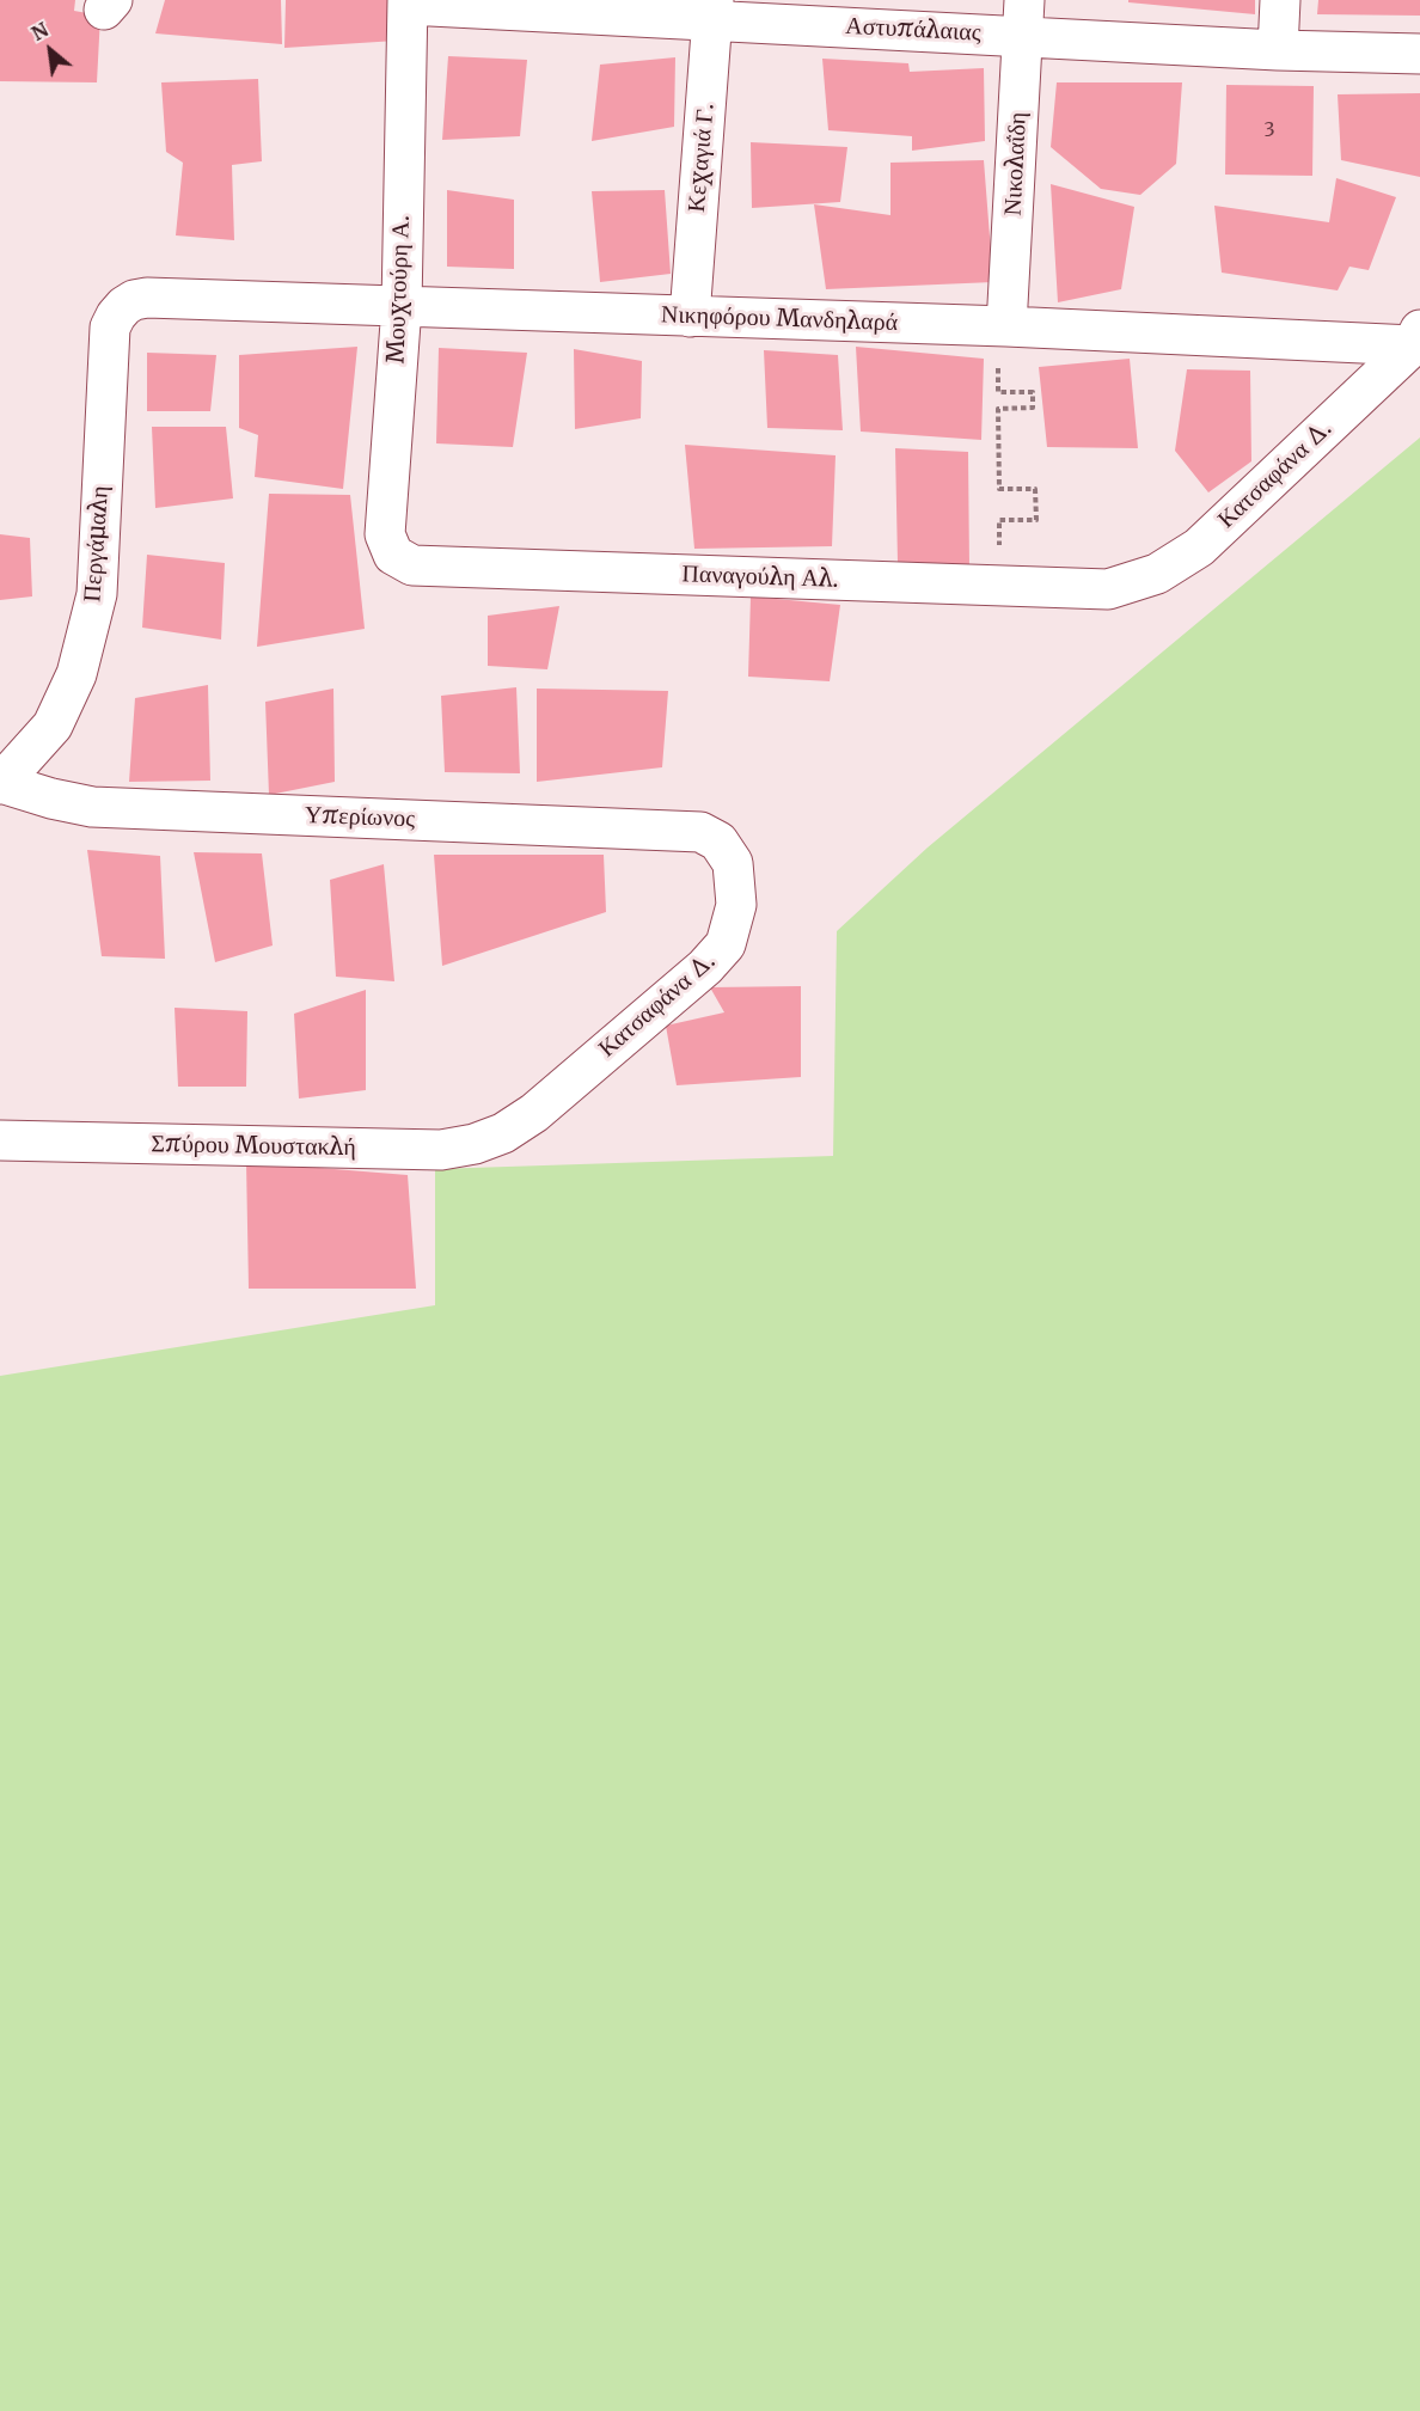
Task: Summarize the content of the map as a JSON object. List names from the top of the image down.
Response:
{
  "streets": {
    "street": [
      "Αστυπάλαιας",
      "Κεχαγιά Γ.",
      "Νικολαΐδη",
      "Μουχτούρη Α.",
      "Νικηφόρου Μανδηλαρά",
      "Κατσαφάνα Δ.",
      "Περγάμαλη",
      "Παναγούλη Αλ.",
      "Υπερίωνος",
      "Σπύρου Μουστακλή"
    ]
  },
  "crossings": [
    ["Αστυπάλαιας", "Κεχαγιά Γ."],
    ["Αστυπάλαιας", "Νικολαΐδη"],
    ["Αστυπάλαιας", "Μουχτούρη Α."],
    ["Κεχαγιά Γ.", "Νικηφόρου Μανδηλαρά"],
    ["Νικολαΐδη", "Νικηφόρου Μανδηλαρά"],
    ["Μουχτούρη Α.", "Νικηφόρου Μανδηλαρά"],
    ["Μουχτούρη Α.", "Παναγούλη Αλ."],
    ["Νικηφόρου Μανδηλαρά", "Κατσαφάνα Δ."],
    ["Νικηφόρου Μανδηλαρά", "Περγάμαλη"],
    ["Κατσαφάνα Δ.", "Παναγούλη Αλ."],
    ["Κατσαφάνα Δ.", "Υπερίωνος"],
    ["Κατσαφάνα Δ.", "Σπύρου Μουστακλή"],
    ["Περγάμαλη", "Υπερίωνος"]
  ],
  "house_numbers": ["3"],
  "north": "top left"
}
